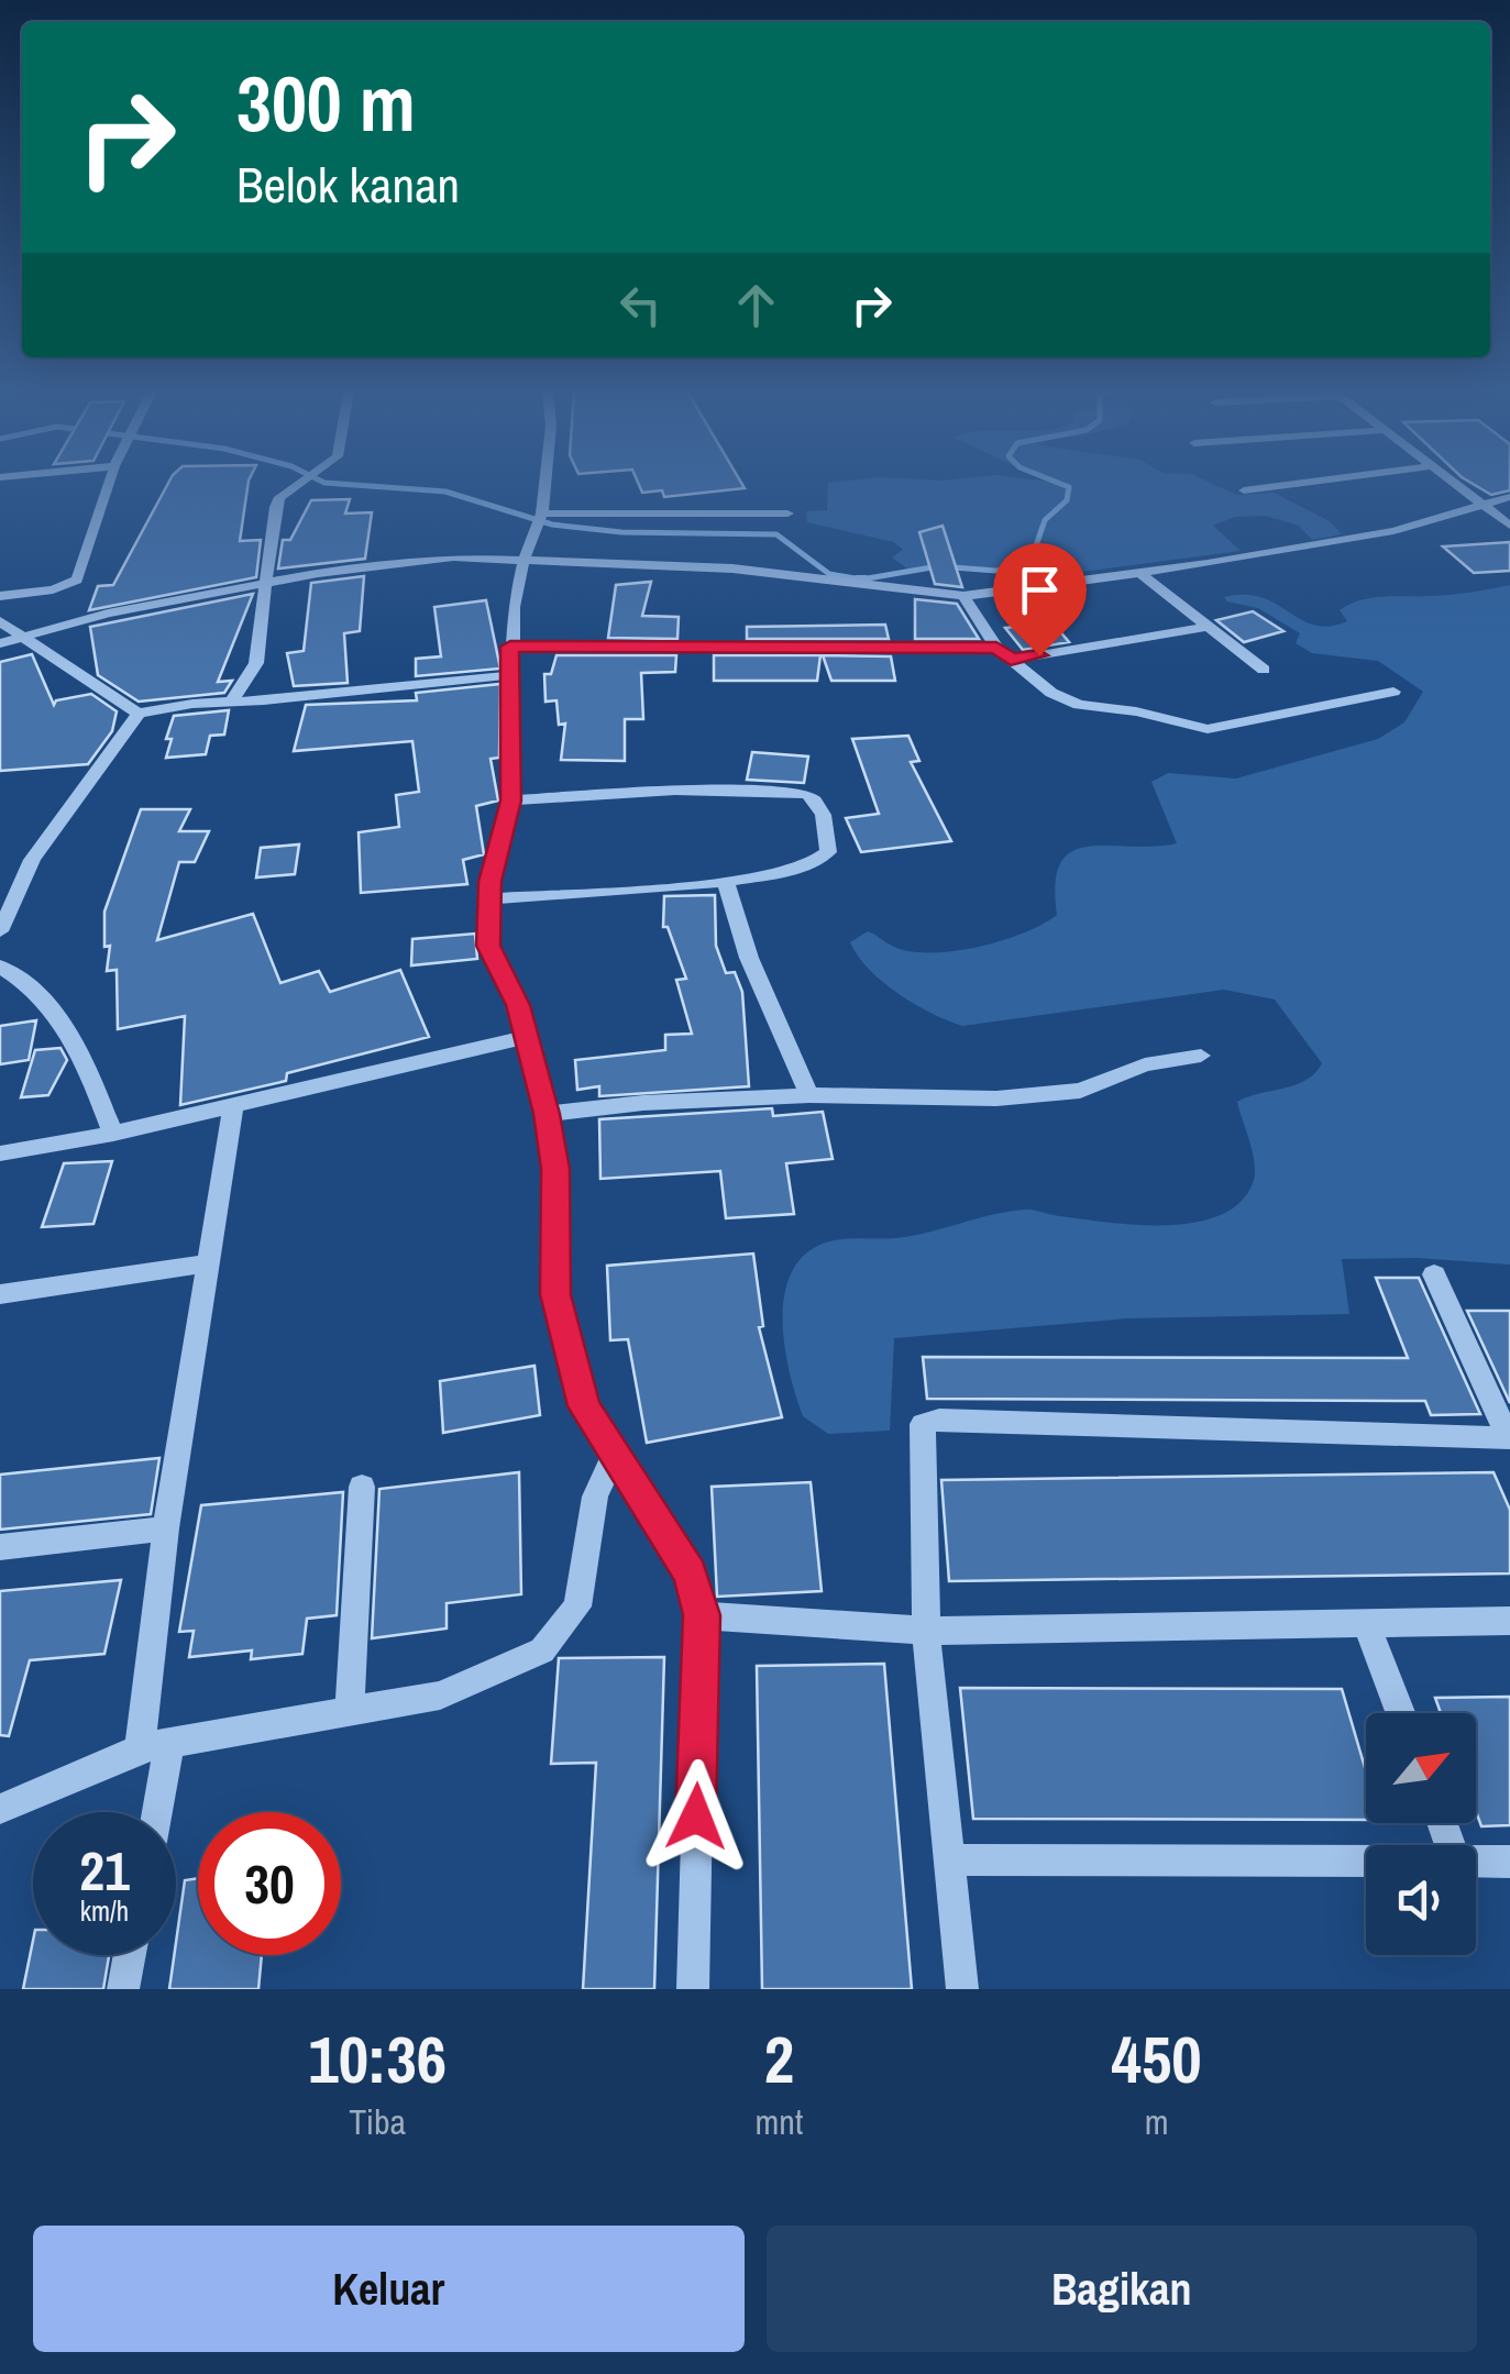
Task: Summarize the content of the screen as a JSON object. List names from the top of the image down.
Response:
{
  "north": "top right",
  "page": {
    "turn": ["300 m", "Belok kanan"],
    "speed": "21 km/h",
    "limit": "30",
    "eta": [
      "10:36",
      "Tiba",
      "2",
      "mnt",
      "450",
      "m"
    ],
    "buttons": ["Keluar", "Bagikan"]
  }
}
